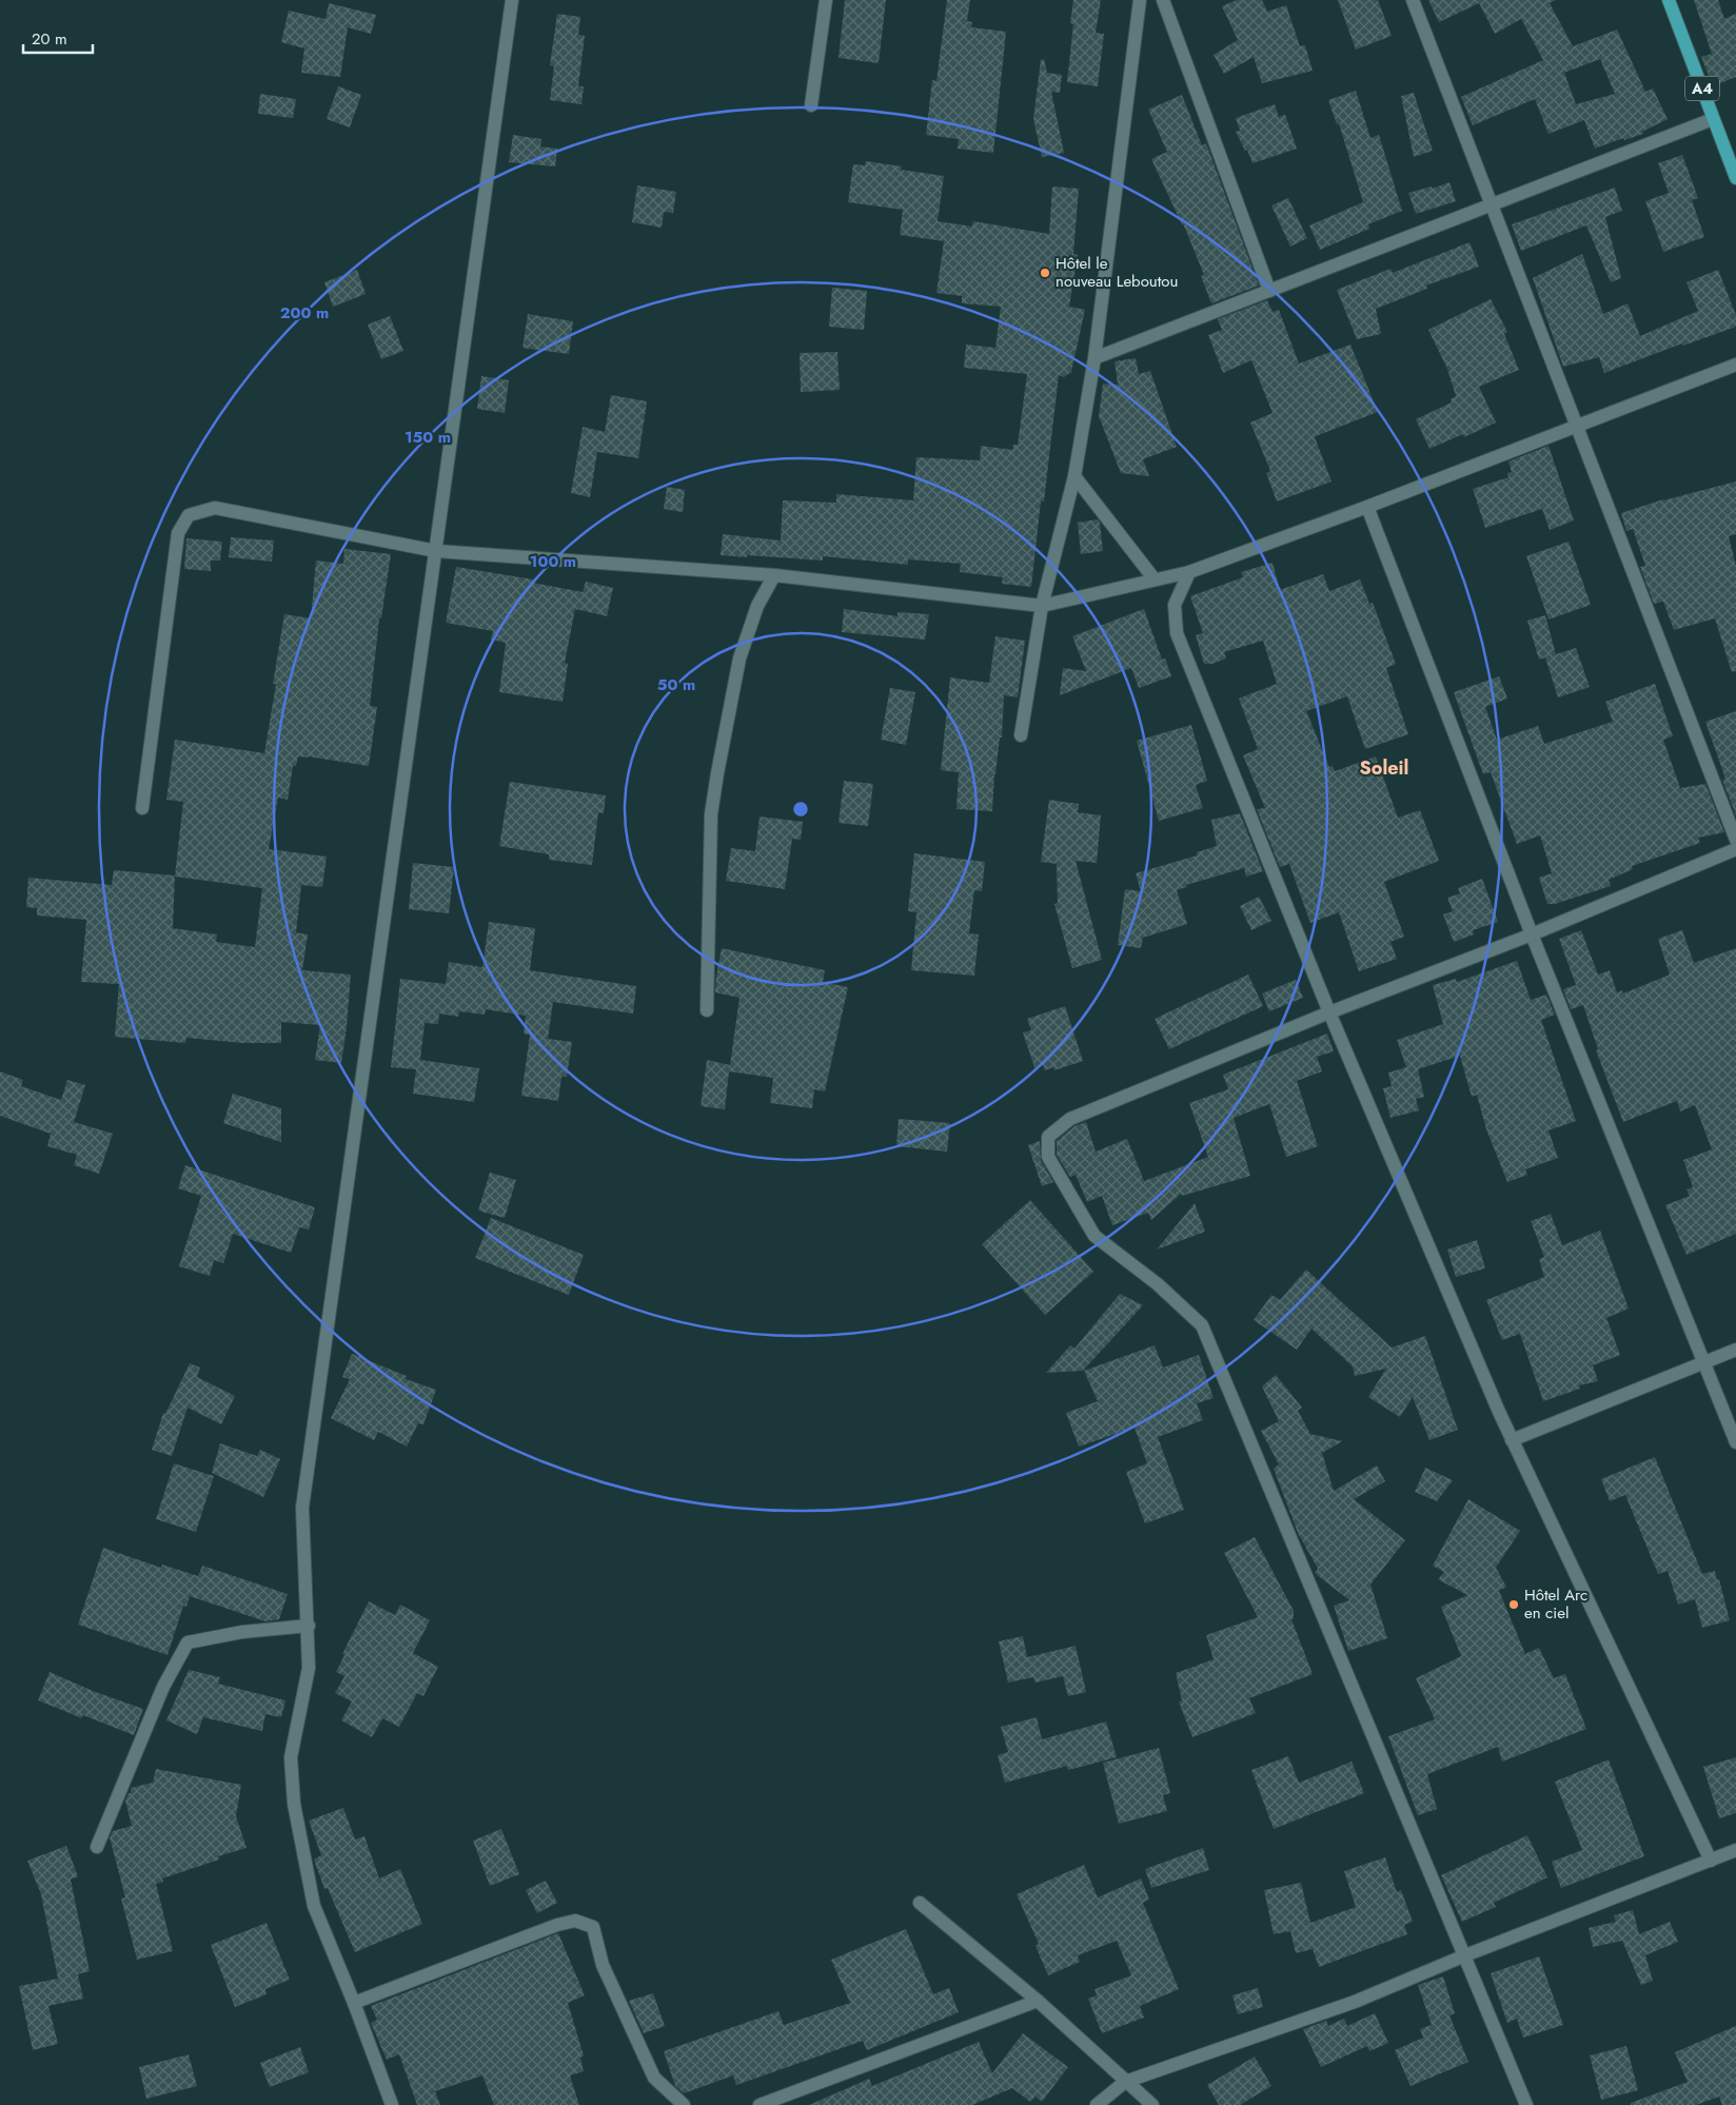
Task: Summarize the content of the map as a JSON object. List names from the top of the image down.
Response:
{
  "streets": {
    "main road": ["A4"]
  },
  "districts": ["Soleil"],
  "places": ["Hôtel le nouveau Leboutou", "Hôtel Arc en ciel"],
  "scale_bar": "20 m",
  "rings": [
    "200 m",
    "150 m",
    "100 m",
    "50 m"
  ]
}
